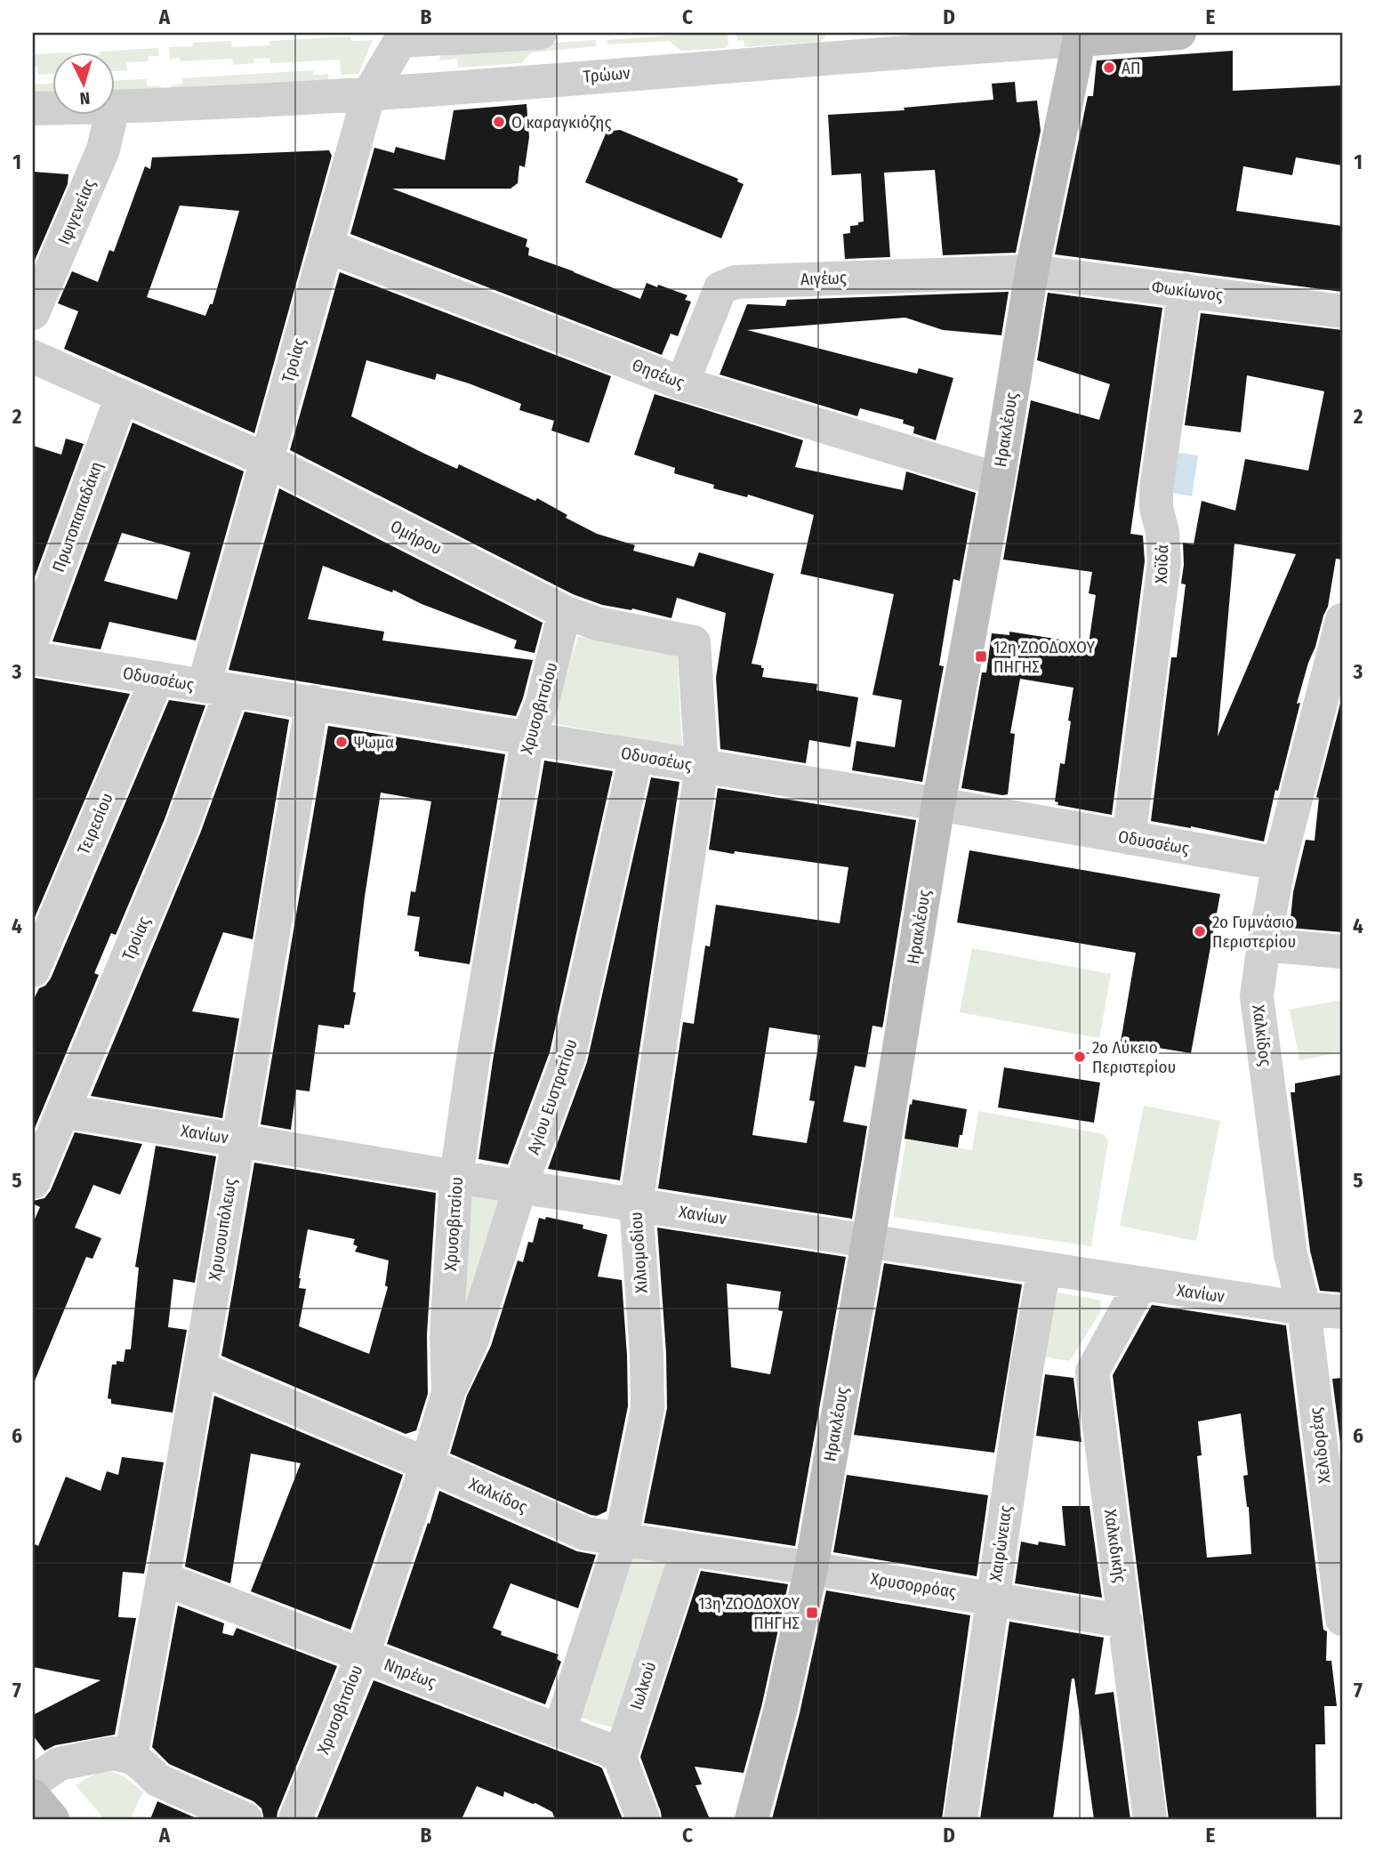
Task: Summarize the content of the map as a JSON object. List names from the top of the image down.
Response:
{
  "streets": {
    "street": [
      "Τρώων",
      "Ιφιγενείας",
      "Αιγέως",
      "Φωκίωνος",
      "Τροίας",
      "Θησέως",
      "Ηρακλέους",
      "Πρωτοπαπαδάκη",
      "Ομήρου",
      "Χοϊδά",
      "Οδυσσέως",
      "Χρυσοβιτσίου",
      "Τειρεσίου",
      "Χαλκίδος",
      "Αγίου Ευστρατίου",
      "Χανίων",
      "Χρυσουπόλεως",
      "Χιλιομοδίου",
      "Χελιδορέας",
      "Χαιρώνειας",
      "Χαλκιδικής",
      "Χρυσορρόας",
      "Νηρέως",
      "Ιωλκού"
    ]
  },
  "crossings": [
    ["Τρώων", "Τροίας"],
    ["Τρώων", "Ηρακλέους"],
    ["Αιγέως", "Φωκίωνος"],
    ["Αιγέως", "Θησέως"],
    ["Αιγέως", "Ηρακλέους"],
    ["Φωκίωνος", "Ηρακλέους"],
    ["Φωκίωνος", "Χοϊδά"],
    ["Τροίας", "Θησέως"],
    ["Τροίας", "Ομήρου"],
    ["Τροίας", "Οδυσσέως"],
    ["Τροίας", "Χανίων"],
    ["Θησέως", "Ηρακλέους"],
    ["Ηρακλέους", "Οδυσσέως"],
    ["Ηρακλέους", "Χαλκίδος"],
    ["Ηρακλέους", "Χανίων"],
    ["Ηρακλέους", "Χρυσορρόας"],
    ["Πρωτοπαπαδάκη", "Ομήρου"],
    ["Ομήρου", "Οδυσσέως"],
    ["Ομήρου", "Χρυσοβιτσίου"],
    ["Ομήρου", "Χιλιομοδίου"],
    ["Χοϊδά", "Οδυσσέως"],
    ["Οδυσσέως", "Χρυσοβιτσίου"],
    ["Οδυσσέως", "Τειρεσίου"],
    ["Οδυσσέως", "Χαλκίδος"],
    ["Οδυσσέως", "Αγίου Ευστρατίου"],
    ["Οδυσσέως", "Χρυσουπόλεως"],
    ["Οδυσσέως", "Χιλιομοδίου"],
    ["Χρυσοβιτσίου", "Χαλκίδος"],
    ["Χρυσοβιτσίου", "Αγίου Ευστρατίου"],
    ["Χρυσοβιτσίου", "Χανίων"],
    ["Χρυσοβιτσίου", "Νηρέως"],
    ["Χαλκίδος", "Χανίων"],
    ["Χαλκίδος", "Χρυσουπόλεως"],
    ["Χαλκίδος", "Χιλιομοδίου"],
    ["Χαλκίδος", "Χελιδορέας"],
    ["Χαλκίδος", "Χρυσορρόας"],
    ["Χαλκίδος", "Ιωλκού"],
    ["Αγίου Ευστρατίου", "Χανίων"],
    ["Χανίων", "Χρυσουπόλεως"],
    ["Χανίων", "Χιλιομοδίου"],
    ["Χανίων", "Χελιδορέας"],
    ["Χανίων", "Χαιρώνειας"],
    ["Χανίων", "Χαλκιδικής"],
    ["Χρυσουπόλεως", "Νηρέως"],
    ["Χιλιομοδίου", "Νηρέως"],
    ["Χαιρώνειας", "Χρυσορρόας"],
    ["Χαλκιδικής", "Χρυσορρόας"],
    ["Νηρέως", "Ιωλκού"]
  ],
  "places": {
    "other": [
      "ΑΠ",
      "Ο καραγκιόζης",
      "Ψωμα",
      "2ο Γυμνάσιο Περιστερίου",
      "2ο Λύκειο Περιστερίου"
    ],
    "transit": ["12η ΖΩΟΔΟΧΟΥ ΠΗΓΗΣ", "13η ΖΩΟΔΟΧΟΥ ΠΗΓΗΣ"]
  },
  "north": "bottom",
  "grid": {
    "columns": [
      "A",
      "B",
      "C",
      "D",
      "E"
    ],
    "rows": [
      "1",
      "2",
      "3",
      "4",
      "5",
      "6",
      "7"
    ]
  }
}
